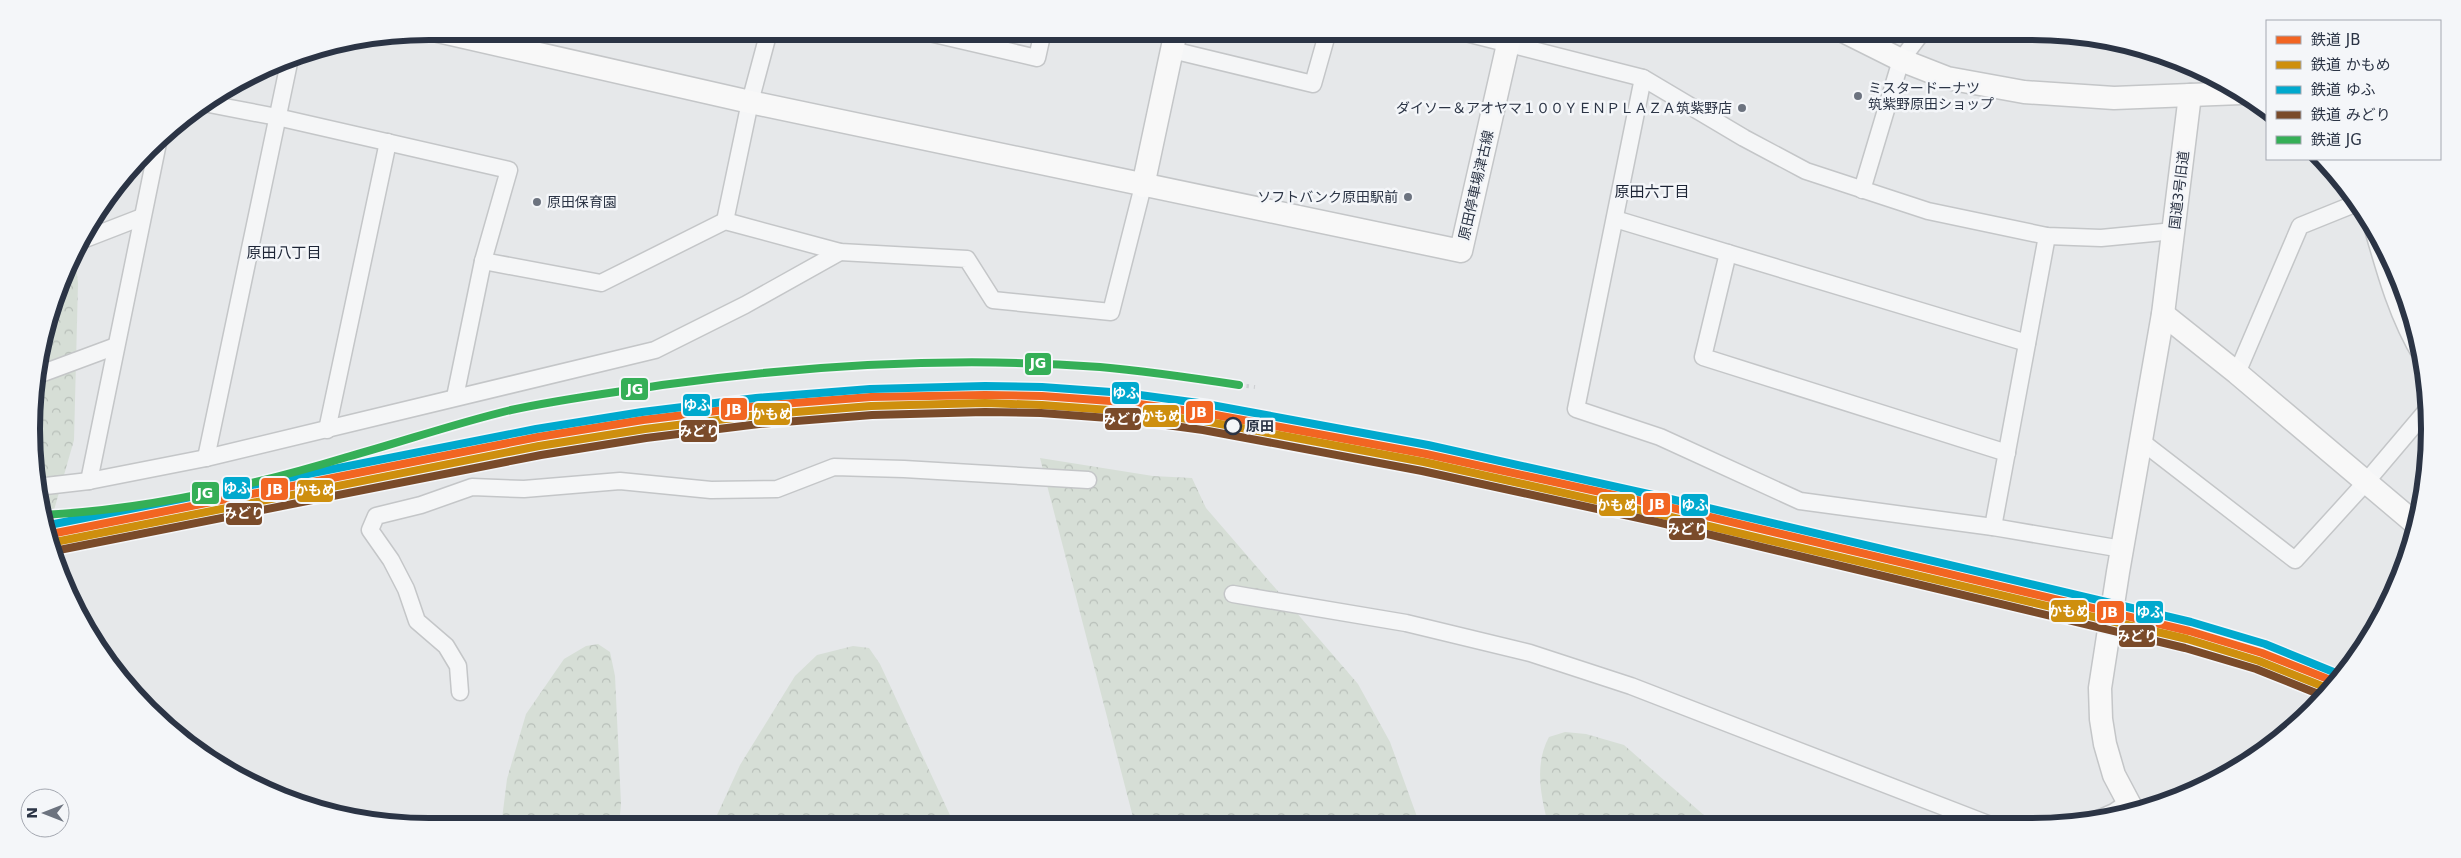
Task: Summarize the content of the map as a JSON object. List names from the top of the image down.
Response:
{
  "streets": {
    "street": ["原田停車場津古線", "国道3号旧道"]
  },
  "districts": ["原田六丁目", "原田八丁目"],
  "places": [
    "ミスタードーナツ 筑紫野原田ショップ",
    "ダイソー＆アオヤマ１００ＹＥＮＰＬＡＺＡ筑紫野店",
    "ソフトバンク原田駅前",
    "原田保育園",
    "原田"
  ],
  "lines": [
    "rail line JG",
    "rail line ゆふ",
    "rail line JB",
    "rail line かもめ",
    "rail line みどり"
  ],
  "legend": [
    "鉄道 JB",
    "鉄道 かもめ",
    "鉄道 ゆふ",
    "鉄道 みどり",
    "鉄道 JG"
  ],
  "north": "left"
}
